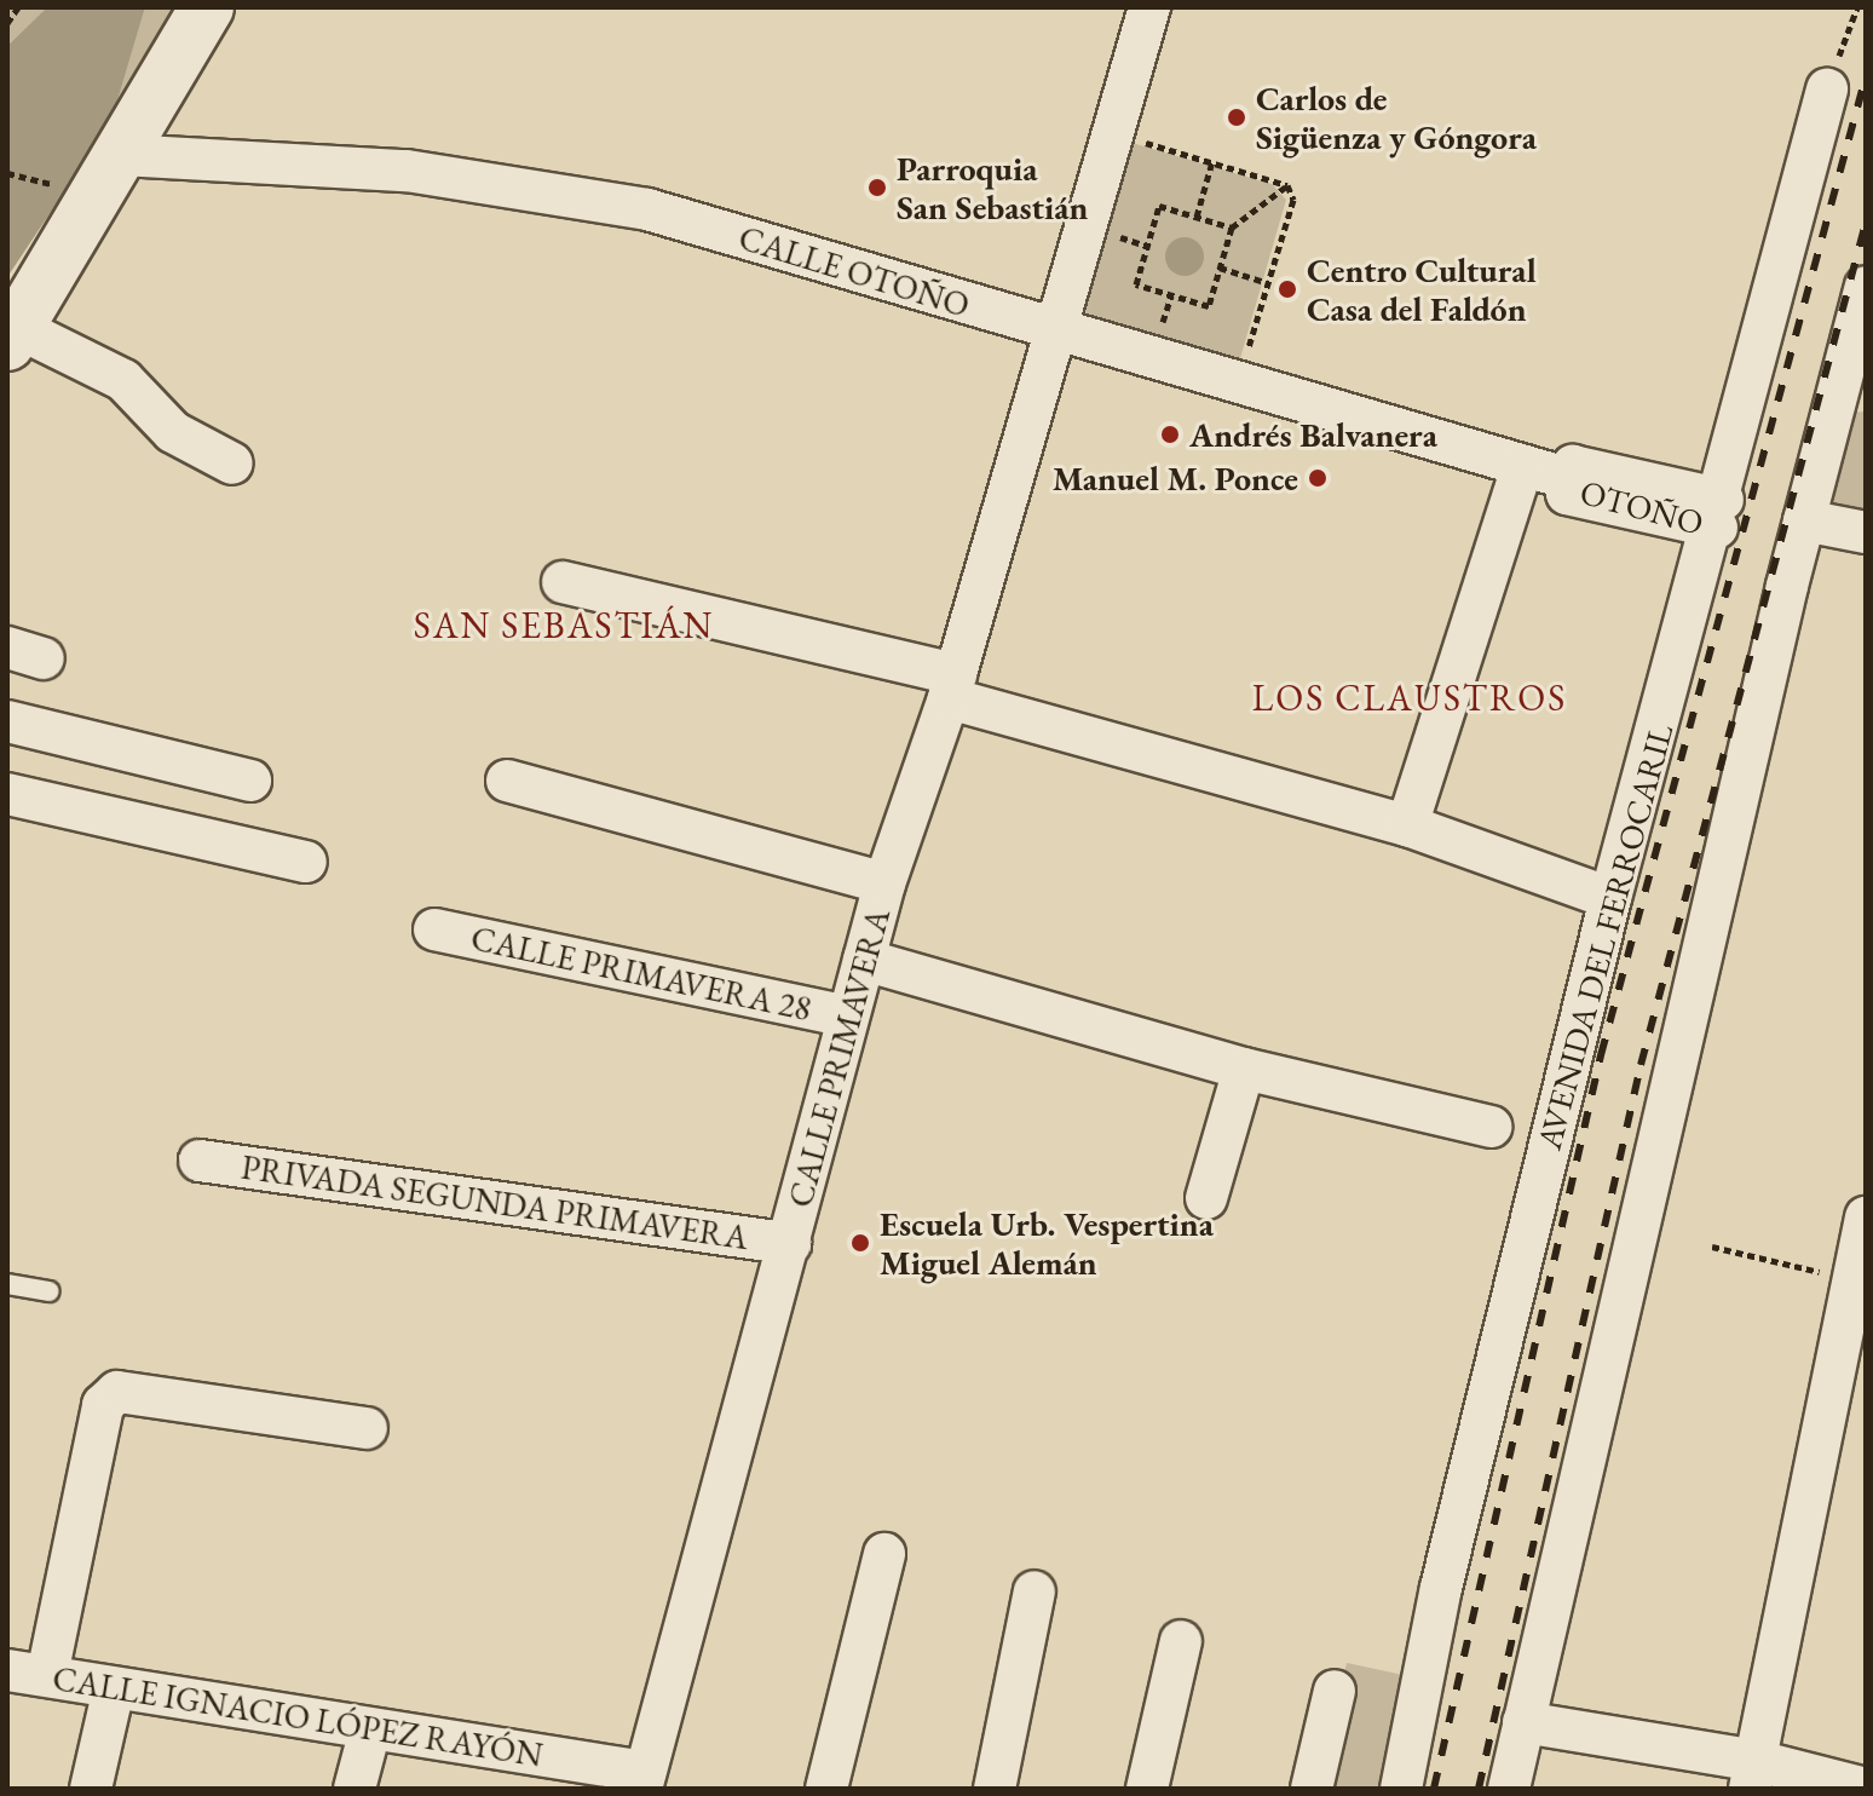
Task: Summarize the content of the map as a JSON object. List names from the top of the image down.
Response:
{
  "streets": {
    "street": [
      "CALLE OTOÑO",
      "OTOÑO",
      "AVENIDA DEL FERROCARIL",
      "CALLE PRIMAVERA 28",
      "CALLE PRIMAVERA",
      "PRIVADA SEGUNDA PRIMAVERA",
      "CALLE IGNACIO LÓPEZ RAYÓN"
    ]
  },
  "crossings": [
    ["CALLE OTOÑO", "OTOÑO"],
    ["CALLE OTOÑO", "CALLE PRIMAVERA"],
    ["OTOÑO", "AVENIDA DEL FERROCARIL"],
    ["CALLE PRIMAVERA 28", "CALLE PRIMAVERA"],
    ["CALLE PRIMAVERA", "PRIVADA SEGUNDA PRIMAVERA"],
    ["CALLE PRIMAVERA", "CALLE IGNACIO LÓPEZ RAYÓN"]
  ],
  "districts": ["SAN SEBASTIÁN", "LOS CLAUSTROS"],
  "places": [
    "Carlos de Sigüenza y Góngora",
    "Parroquia San Sebastián",
    "Centro Cultural Casa del Faldón",
    "Andrés Balvanera",
    "Manuel M. Ponce",
    "Escuela Urb. Vespertina Miguel Alemán"
  ]
}
